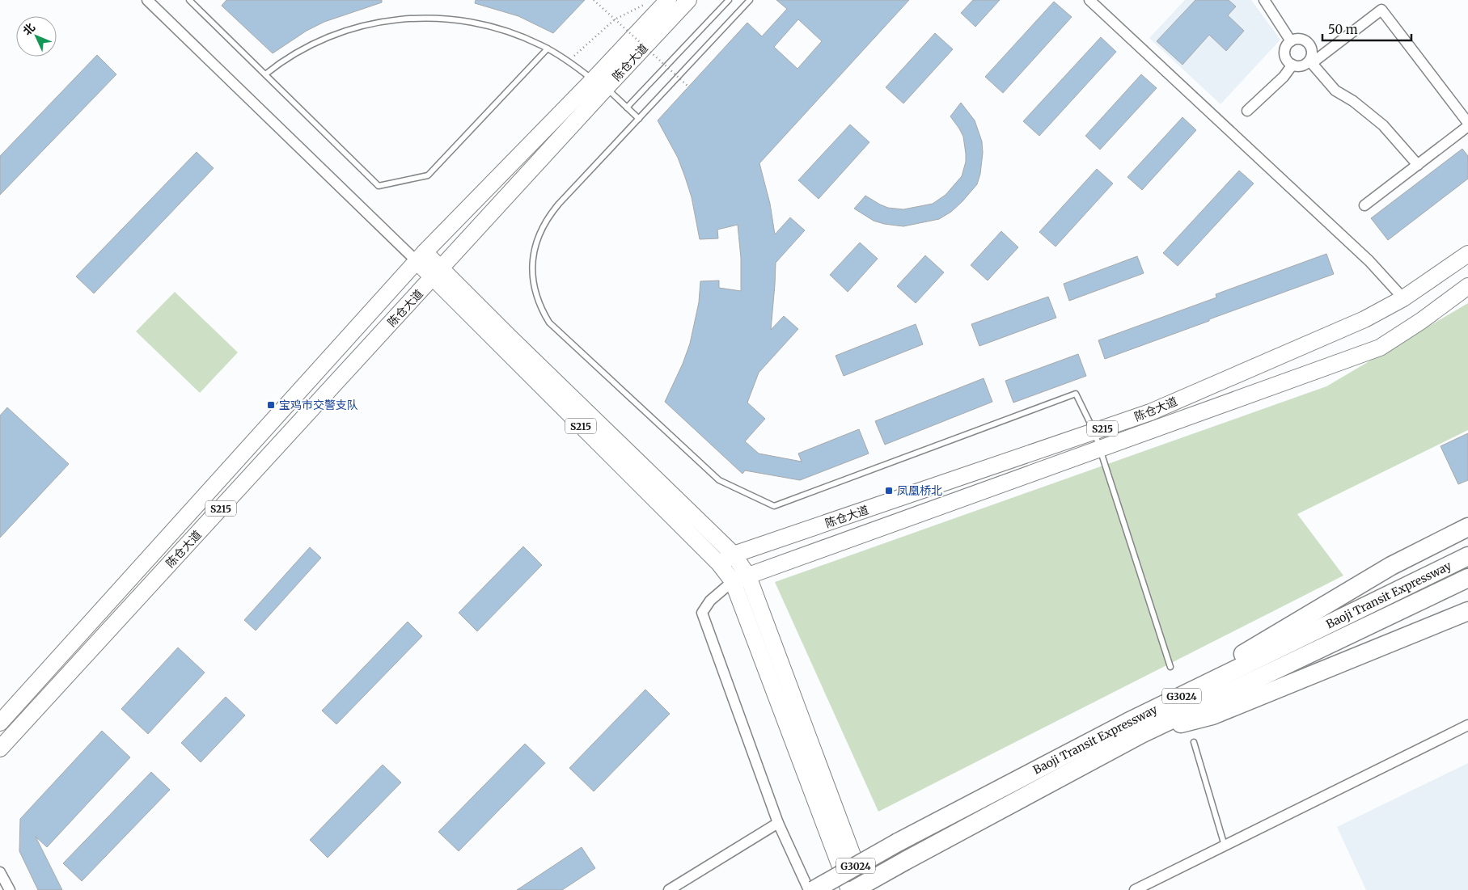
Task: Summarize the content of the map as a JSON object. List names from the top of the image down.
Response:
{
  "streets": {
    "highway": ["Baoji Transit Expressway", "G3024"],
    "main road": ["陈仓大道", "S215"]
  },
  "crossings": [
    ["陈仓大道", "S215"]
  ],
  "places": {
    "transit": ["宝鸡市交警支队", "凤凰桥北"]
  },
  "scale_bar": "50 m",
  "north": "top left"
}
